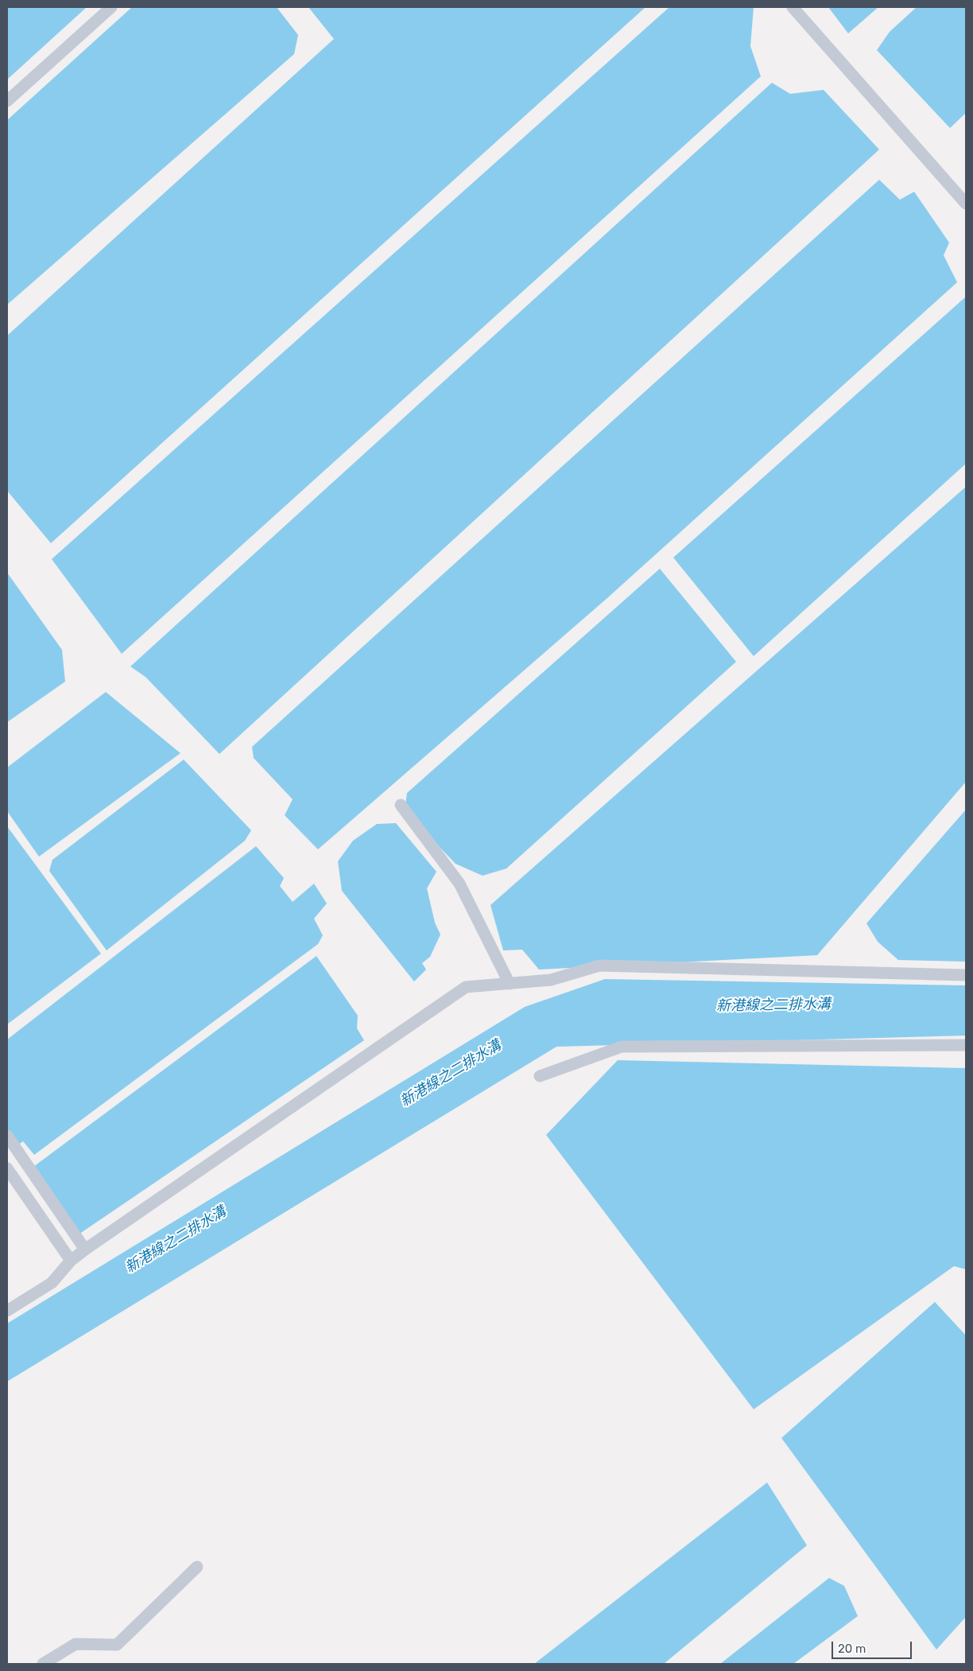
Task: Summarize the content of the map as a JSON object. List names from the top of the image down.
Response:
{
  "water": ["新港線之二排水溝"],
  "scale_bar": "20 m"
}
